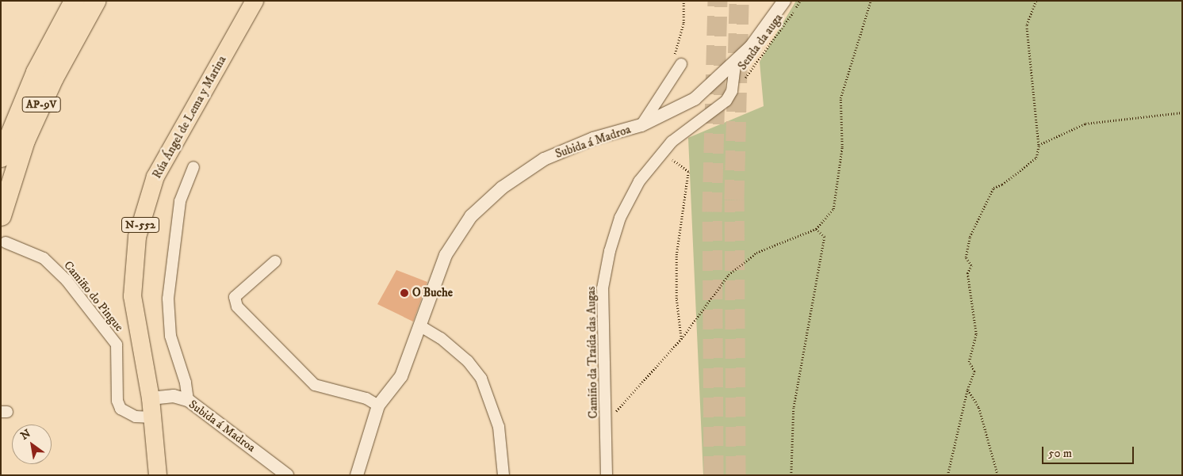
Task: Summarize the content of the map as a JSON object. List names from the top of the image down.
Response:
{
  "streets": {
    "highway": ["AP-9V", "Rúa Ángel de Lema y Marina", "N-552"],
    "street": ["Subida á Madroa", "Camiño do Pingue", "Camiño da Traída das Augas"],
    "path": ["Senda da auga"]
  },
  "crossings": [
    ["Senda da auga", "Camiño da Traída das Augas"],
    ["Rúa Ángel de Lema y Marina", "Subida á Madroa"],
    ["Rúa Ángel de Lema y Marina", "Camiño do Pingue"],
    ["Subida á Madroa", "Camiño da Traída das Augas"]
  ],
  "places": ["O Buche"],
  "scale_bar": "50 m",
  "north": "top left"
}
